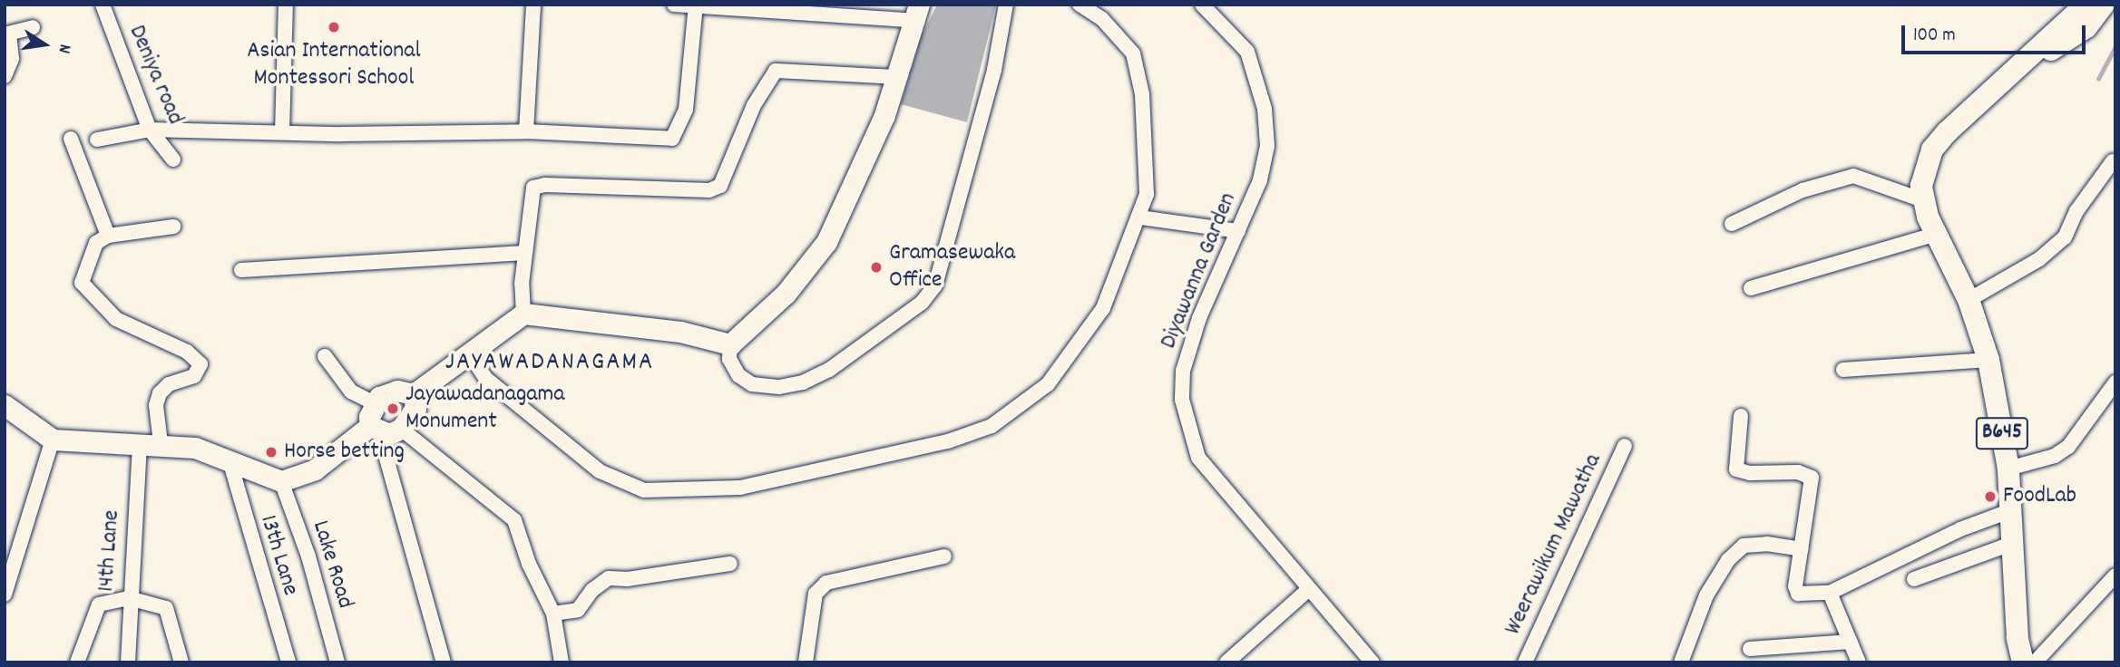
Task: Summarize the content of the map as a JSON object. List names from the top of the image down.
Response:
{
  "streets": {
    "main road": ["B645"],
    "street": [
      "Deniya road",
      "Diyawanna Garden",
      "Weerawikum Mawatha",
      "14th Lane",
      "13th Lane",
      "Lake Road"
    ]
  },
  "districts": ["JAYAWADANAGAMA"],
  "places": [
    "Asian International Montessori School",
    "Gramasewaka Office",
    "Jayawadanagama Monument",
    "Horse betting",
    "FoodLab"
  ],
  "scale_bar": "100 m",
  "north": "right"
}
